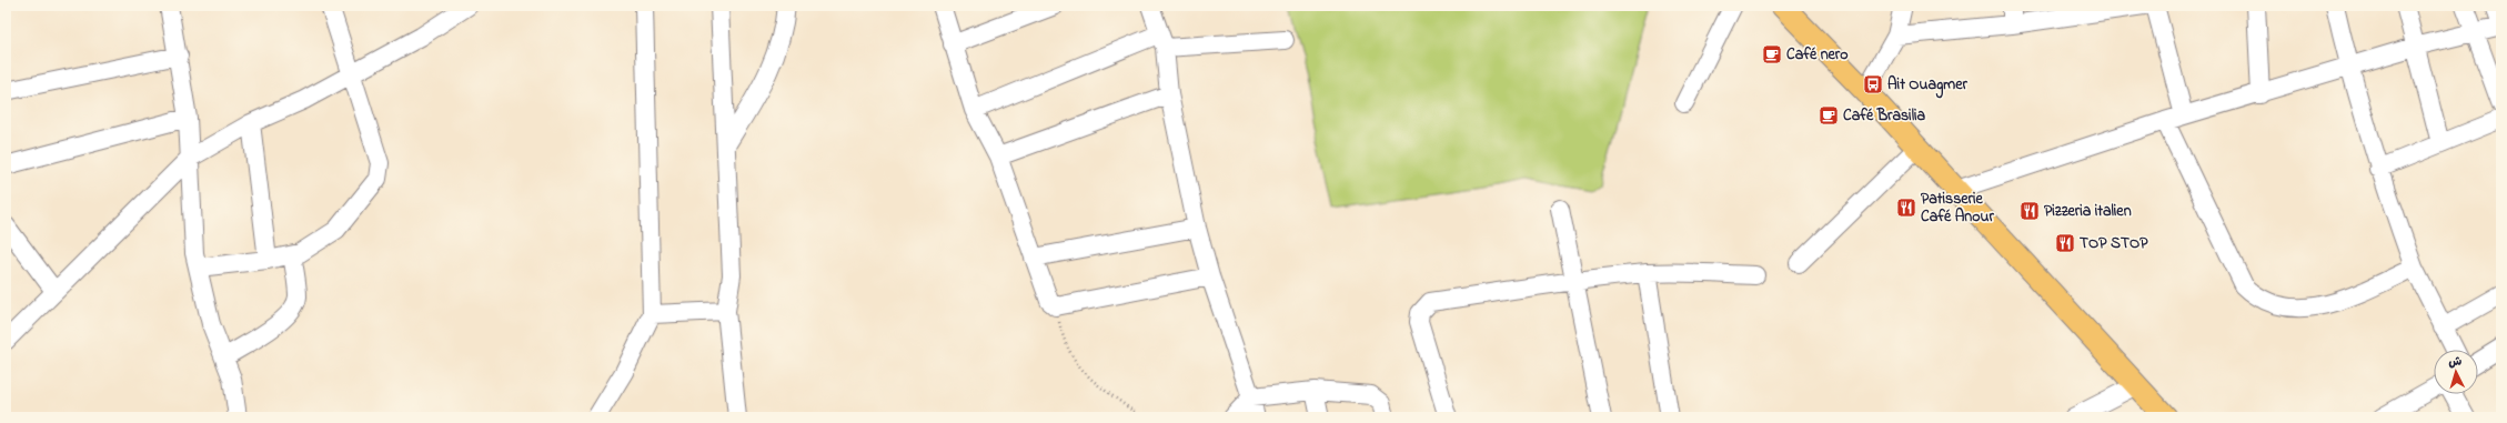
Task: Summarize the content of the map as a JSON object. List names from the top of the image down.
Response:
{
  "places": {
    "cafe": ["Café nero", "Café Brasilia"],
    "bus stop": ["Ait Ouagmer"],
    "restaurant": ["Patisserie Café Anour", "Pizzeria italien", "TOP STOP"]
  },
  "north": "top"
}
